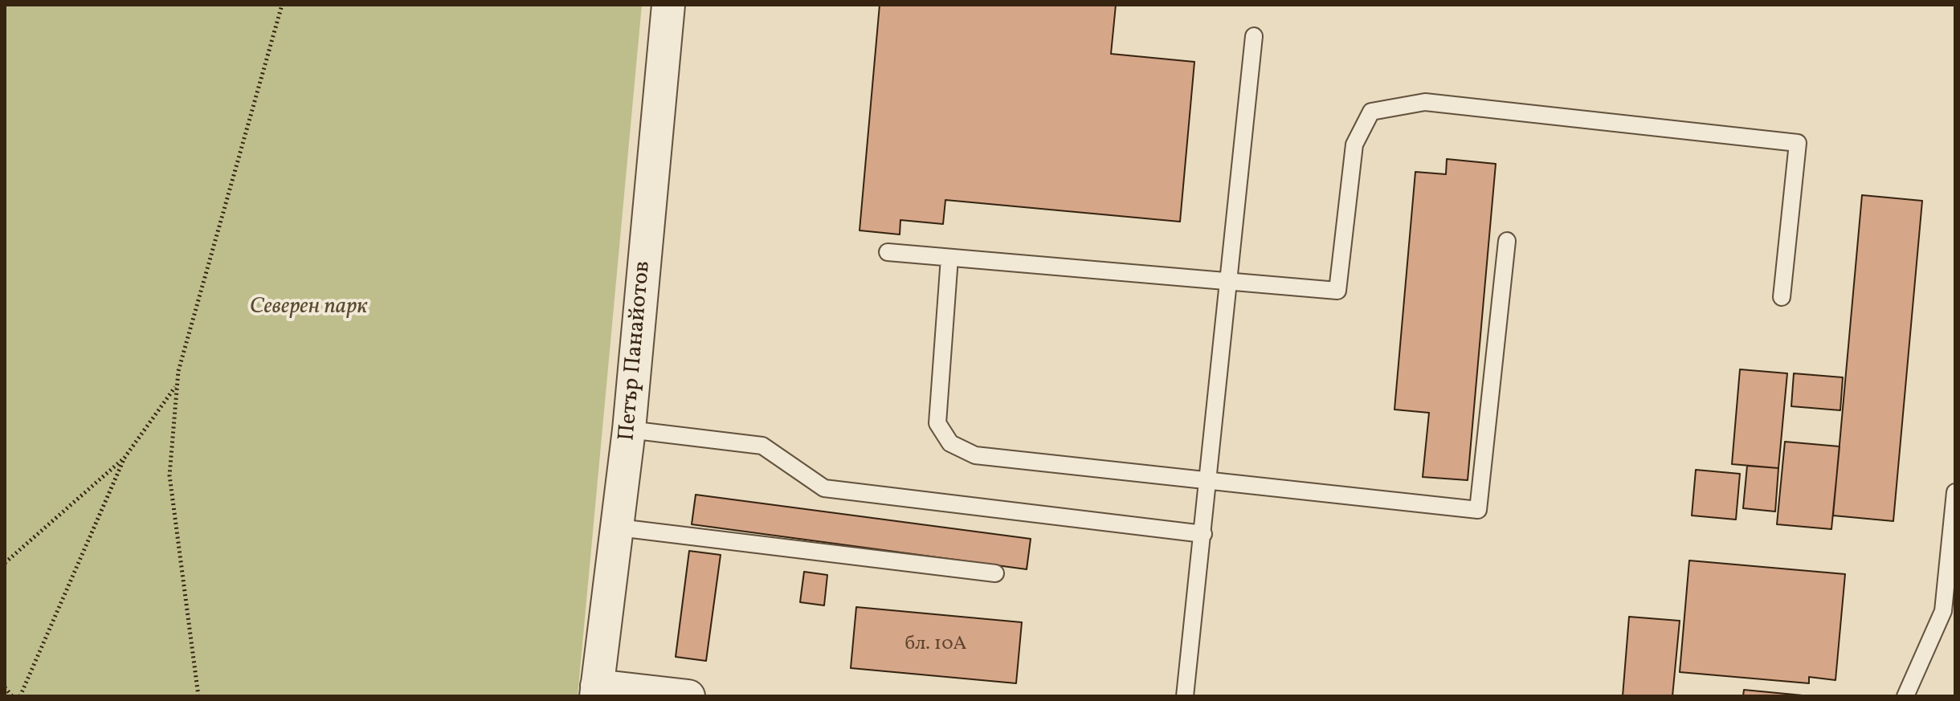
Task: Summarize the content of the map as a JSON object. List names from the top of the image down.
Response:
{
  "streets": {
    "street": ["Петър Панайотов"]
  },
  "parks": ["Северен парк"],
  "house_numbers": ["бл. 10А"]
}
